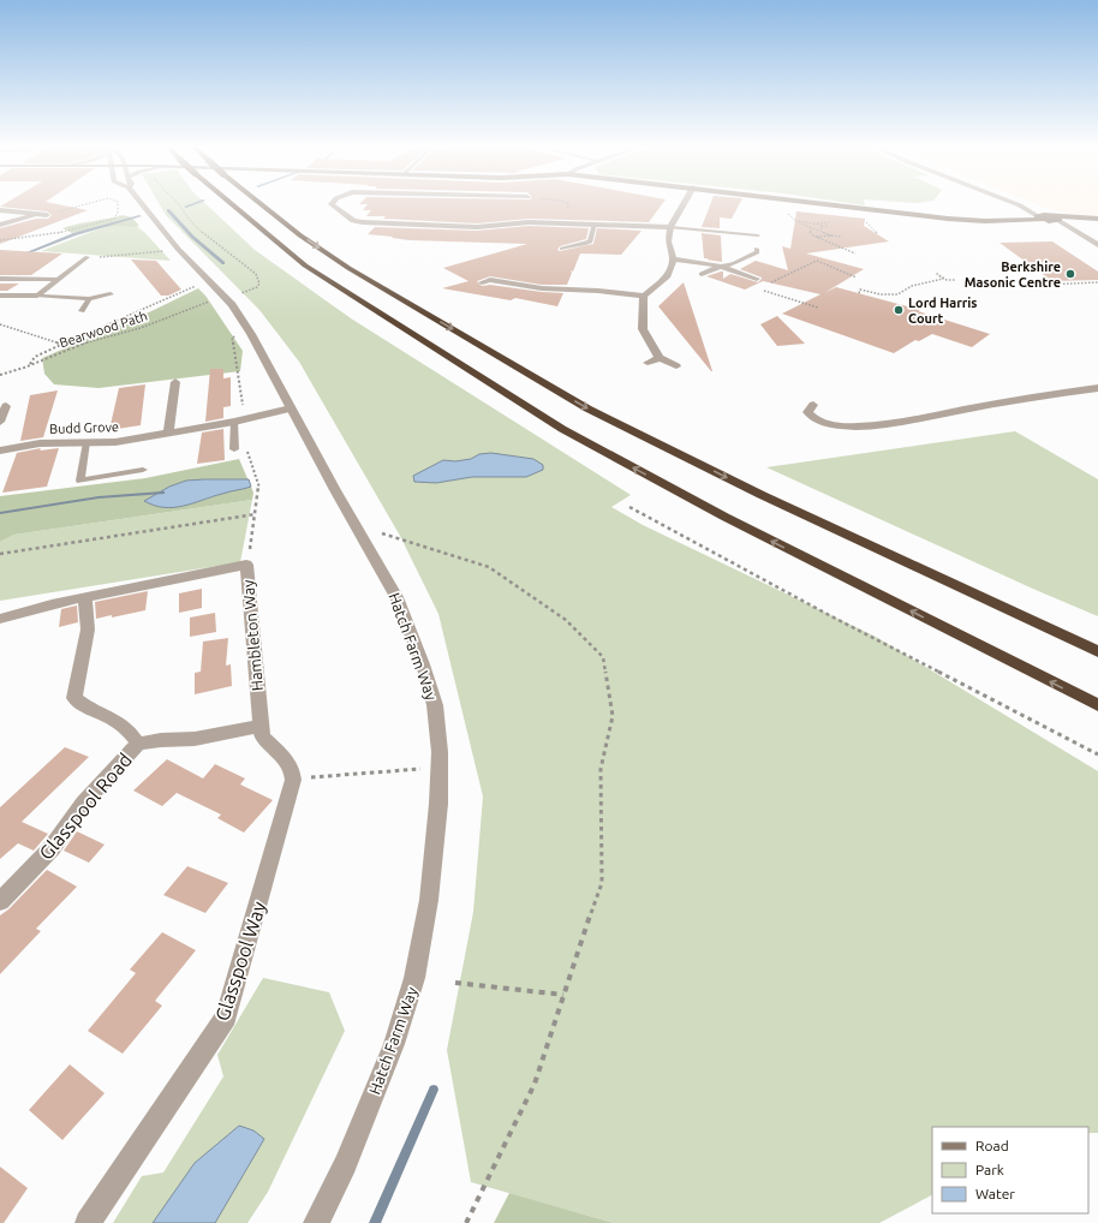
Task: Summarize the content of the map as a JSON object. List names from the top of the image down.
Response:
{
  "streets": {
    "street": [
      "Budd Grove",
      "Hambleton Way",
      "Hatch Farm Way",
      "Glasspool Road",
      "Glasspool Way"
    ],
    "path": ["Bearwood Path"]
  },
  "crossings": [
    ["Budd Grove", "Hatch Farm Way"],
    ["Hambleton Way", "Glasspool Road"]
  ],
  "places": ["Berkshire Masonic Centre", "Lord Harris Court"],
  "legend": ["Road", "Park", "Water"]
}
